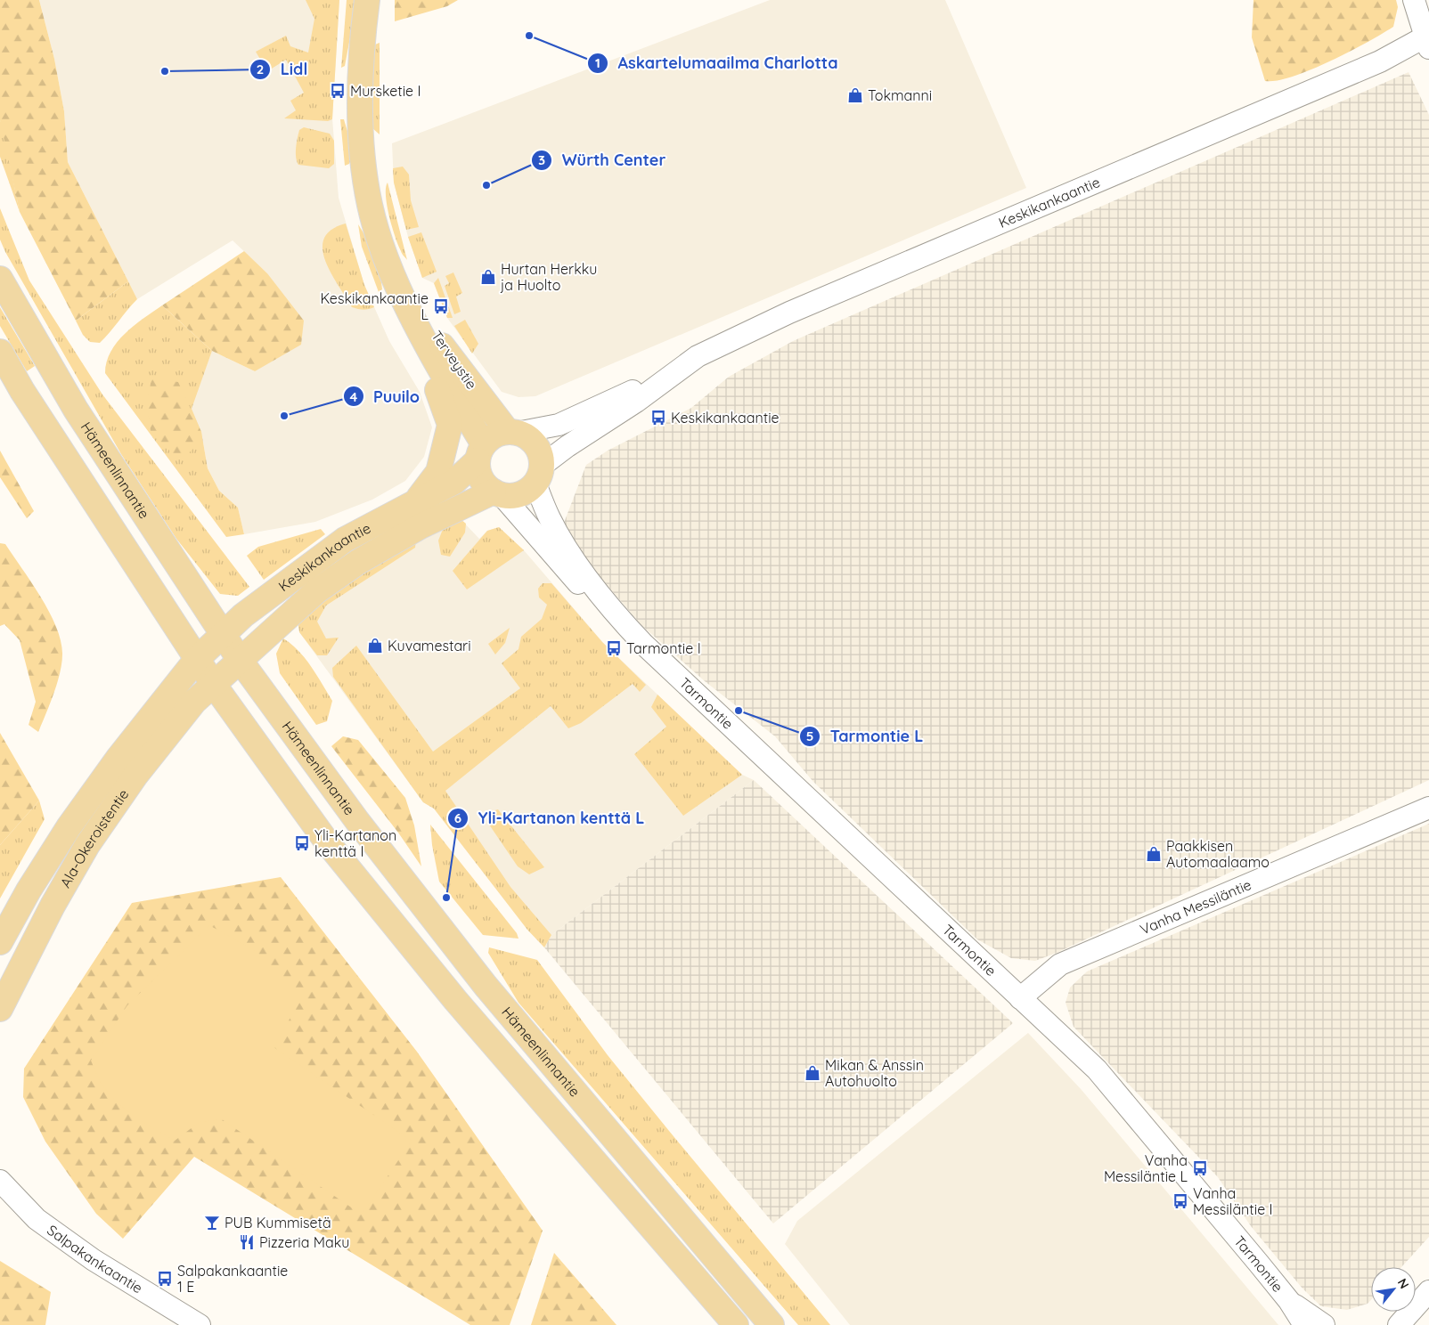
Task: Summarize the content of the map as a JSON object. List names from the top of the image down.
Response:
{
  "streets": {
    "main road": [
      "Keskikankaantie",
      "Terveystie",
      "Hämeenlinnantie",
      "Ala-Okeroistentie"
    ],
    "street": ["Tarmontie", "Vanha Messiläntie", "Salpakankaantie"]
  },
  "crossings": [
    ["Keskikankaantie", "Terveystie"],
    ["Keskikankaantie", "Hämeenlinnantie"],
    ["Keskikankaantie", "Tarmontie"],
    ["Keskikankaantie", "Ala-Okeroistentie"],
    ["Terveystie", "Tarmontie"],
    ["Tarmontie", "Vanha Messiläntie"]
  ],
  "places": {
    "other": [
      "Askartelumaailma Charlotta",
      "Lidl",
      "Würth Center",
      "Puuilo",
      "Tarmontie L",
      "Yli-Kartanon kenttä L"
    ],
    "bus stop": [
      "Mursketie I",
      "Keskikankaantie L",
      "Keskikankaantie",
      "Tarmontie I",
      "Yli-Kartanon kenttä I",
      "Vanha Messiläntie L",
      "Vanha Messiläntie I",
      "Salpakankaantie 1 E"
    ],
    "shop": [
      "Tokmanni",
      "Hurtan Herkku ja Huolto",
      "Kuvamestari",
      "Paakkisen Automaalaamo",
      "Mikan & Anssin Autohuolto"
    ],
    "bar": ["PUB Kummisetä"],
    "restaurant": ["Pizzeria Maku"]
  },
  "north": "top right"
}
